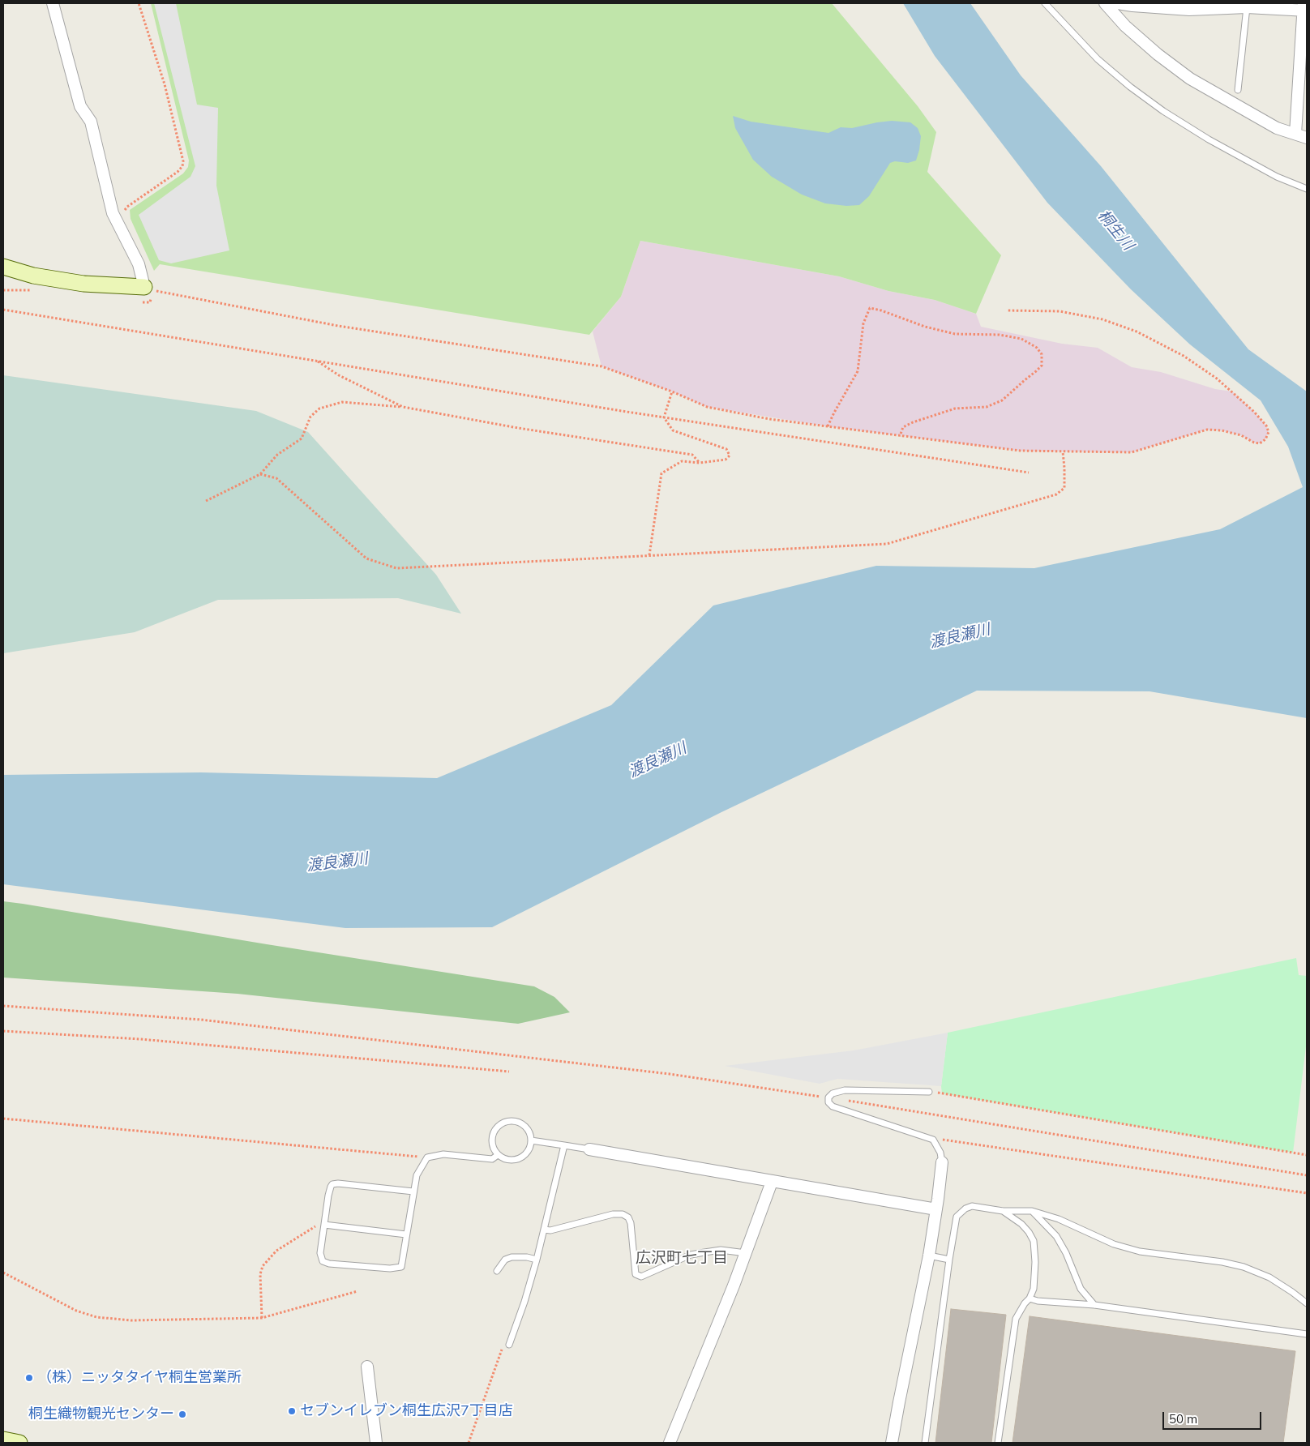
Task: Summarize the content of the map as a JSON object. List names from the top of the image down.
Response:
{
  "districts": ["広沢町七丁目"],
  "water": ["桐生川", "渡良瀬川"],
  "places": ["（株）ニッタタイヤ桐生営業所", "セブンイレブン桐生広沢7丁目店", "桐生織物観光センター"],
  "scale_bar": "50 m"
}
